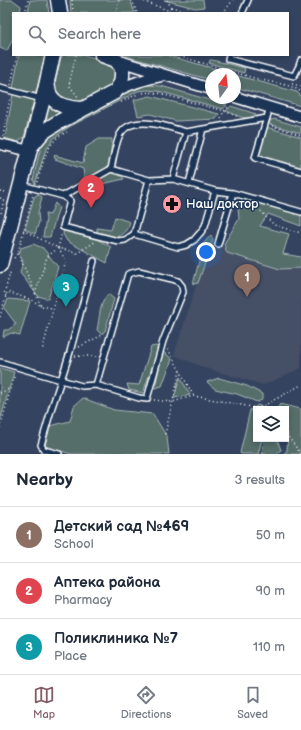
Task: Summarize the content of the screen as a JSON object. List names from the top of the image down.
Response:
{
  "places": {
    "pharmacy": ["Наш доктор"]
  },
  "north": "top",
  "page": {
    "search": "Search here",
    "pins": ["2", "1", "3"],
    "heading": ["Nearby", "3 results"],
    "list": [
      {
        "mark": "1",
        "name": "Детский сад №469",
        "note": "School",
        "value": "50 m"
      },
      {
        "mark": "2",
        "name": "Аптека района",
        "note": "Pharmacy",
        "value": "90 m"
      },
      {
        "mark": "3",
        "name": "Поликлиника №7",
        "note": "Place",
        "value": "110 m"
      }
    ],
    "nav": ["Map", "Directions", "Saved"]
  }
}
